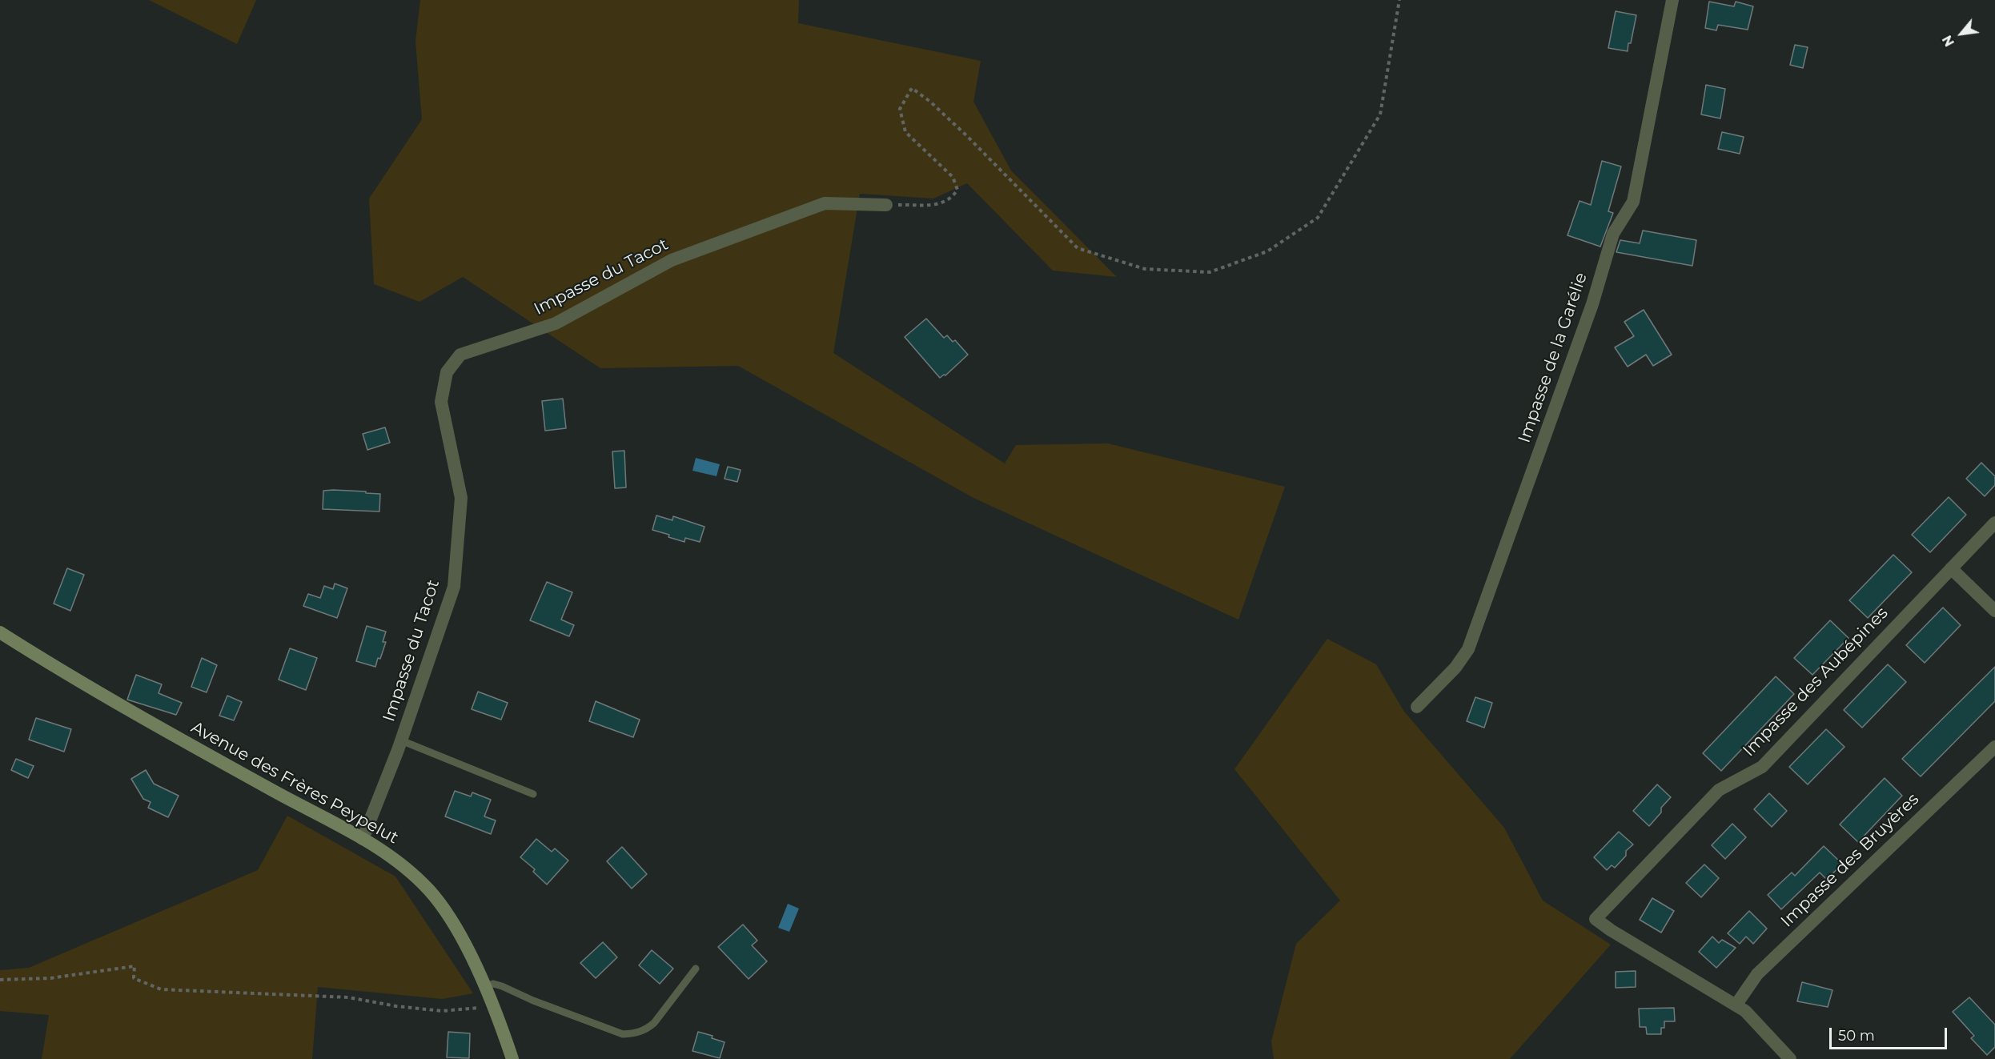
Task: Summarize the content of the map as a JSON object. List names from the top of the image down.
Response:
{
  "streets": {
    "main road": ["Avenue des Frères Peypelut"],
    "street": [
      "Impasse du Tacot",
      "Impasse de la Garélie",
      "Impasse des Aubépines",
      "Impasse des Bruyères"
    ]
  },
  "crossings": [
    ["Impasse du Tacot", "Avenue des Frères Peypelut"],
    ["Impasse des Aubépines", "Impasse des Bruyères"]
  ],
  "scale_bar": "50 m",
  "north": "bottom left"
}
